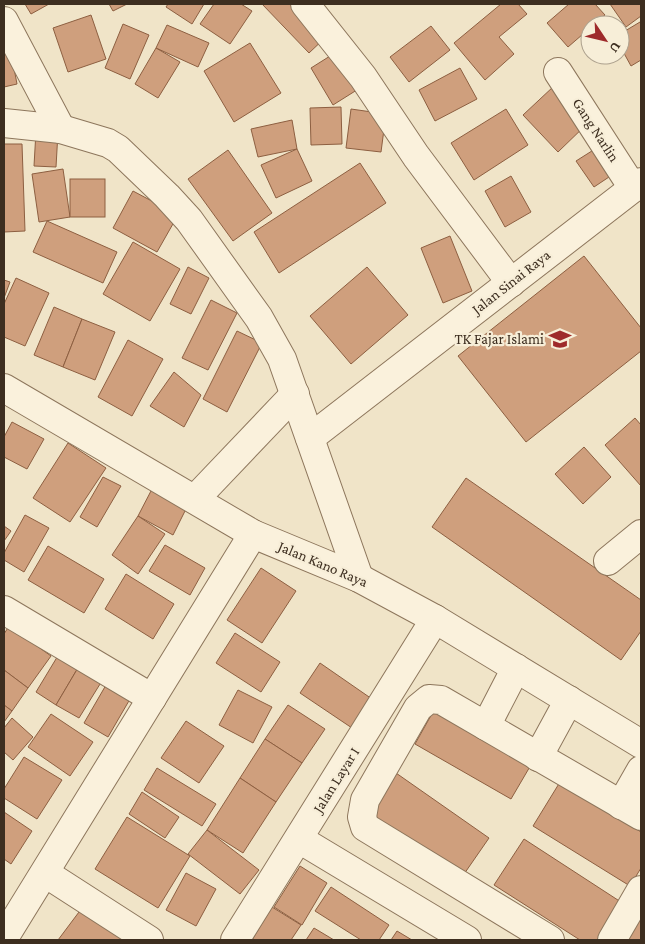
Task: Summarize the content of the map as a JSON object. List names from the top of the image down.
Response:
{
  "streets": {
    "street": [
      "Gang Narlin",
      "Jalan Sinai Raya",
      "Jalan Kano Raya",
      "Jalan Layar I"
    ]
  },
  "crossings": [
    ["Gang Narlin", "Jalan Sinai Raya"],
    ["Jalan Kano Raya", "Jalan Layar I"]
  ],
  "places": {
    "school or university": ["TK Fajar Islami"]
  },
  "north": "bottom right"
}
